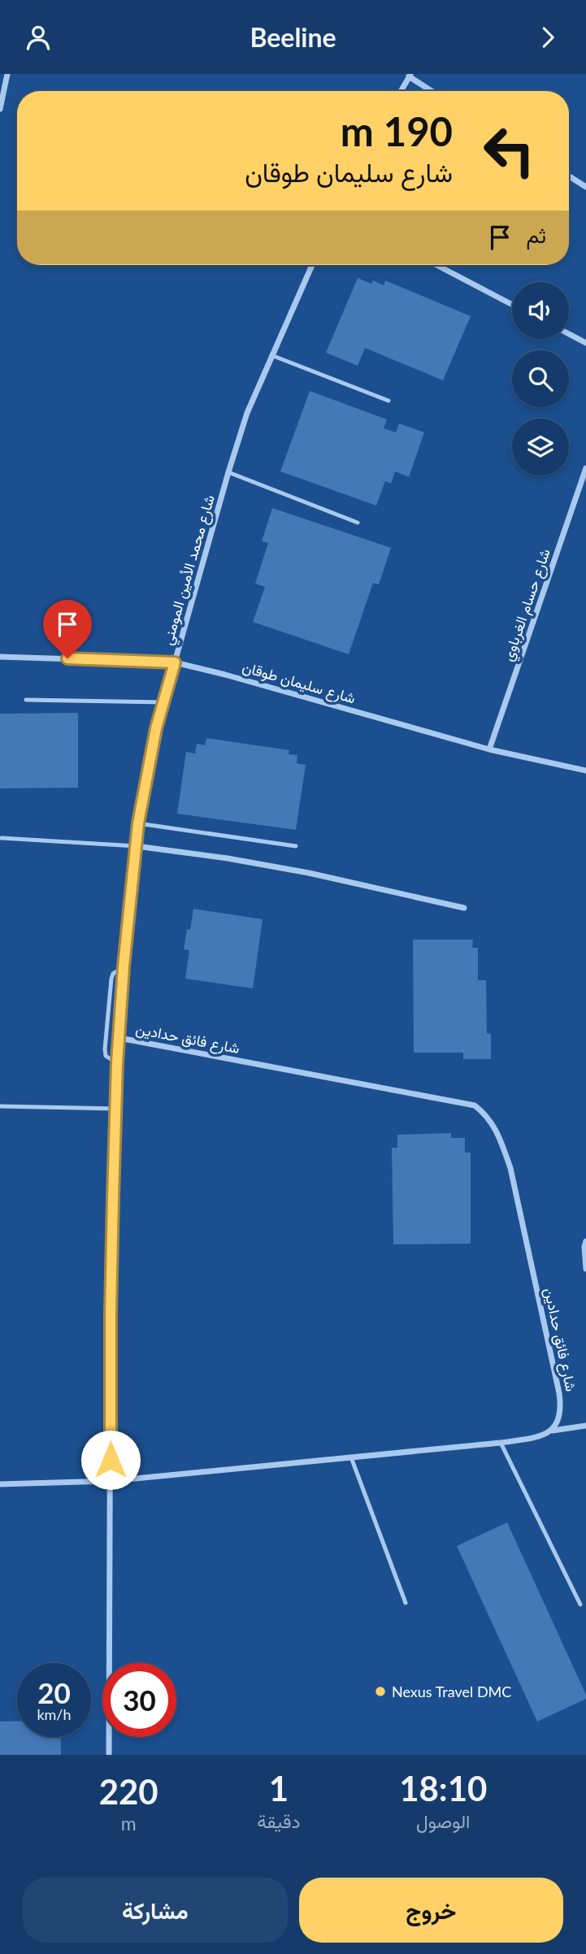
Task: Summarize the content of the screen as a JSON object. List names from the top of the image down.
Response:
{
  "streets": {
    "street": [
      "شارع محمد الأمين المومني",
      "شارع حسام الغرباوي",
      "شارع سليمان طوقان",
      "شارع فائق حدادين"
    ]
  },
  "crossings": [
    ["شارع محمد الأمين المومني", "شارع سليمان طوقان"],
    ["شارع محمد الأمين المومني", "شارع فائق حدادين"],
    ["شارع حسام الغرباوي", "شارع سليمان طوقان"]
  ],
  "places": ["Nexus Travel DMC"],
  "page": {
    "header": "Beeline",
    "turn": ["190 m", "شارع سليمان طوقان"],
    "then": "ثم",
    "speed": "20 km/h",
    "limit": "30",
    "eta": [
      "18:10",
      "الوصول",
      "1",
      "دقيقة",
      "220",
      "m"
    ],
    "buttons": ["خروج", "مشاركة"]
  }
}
